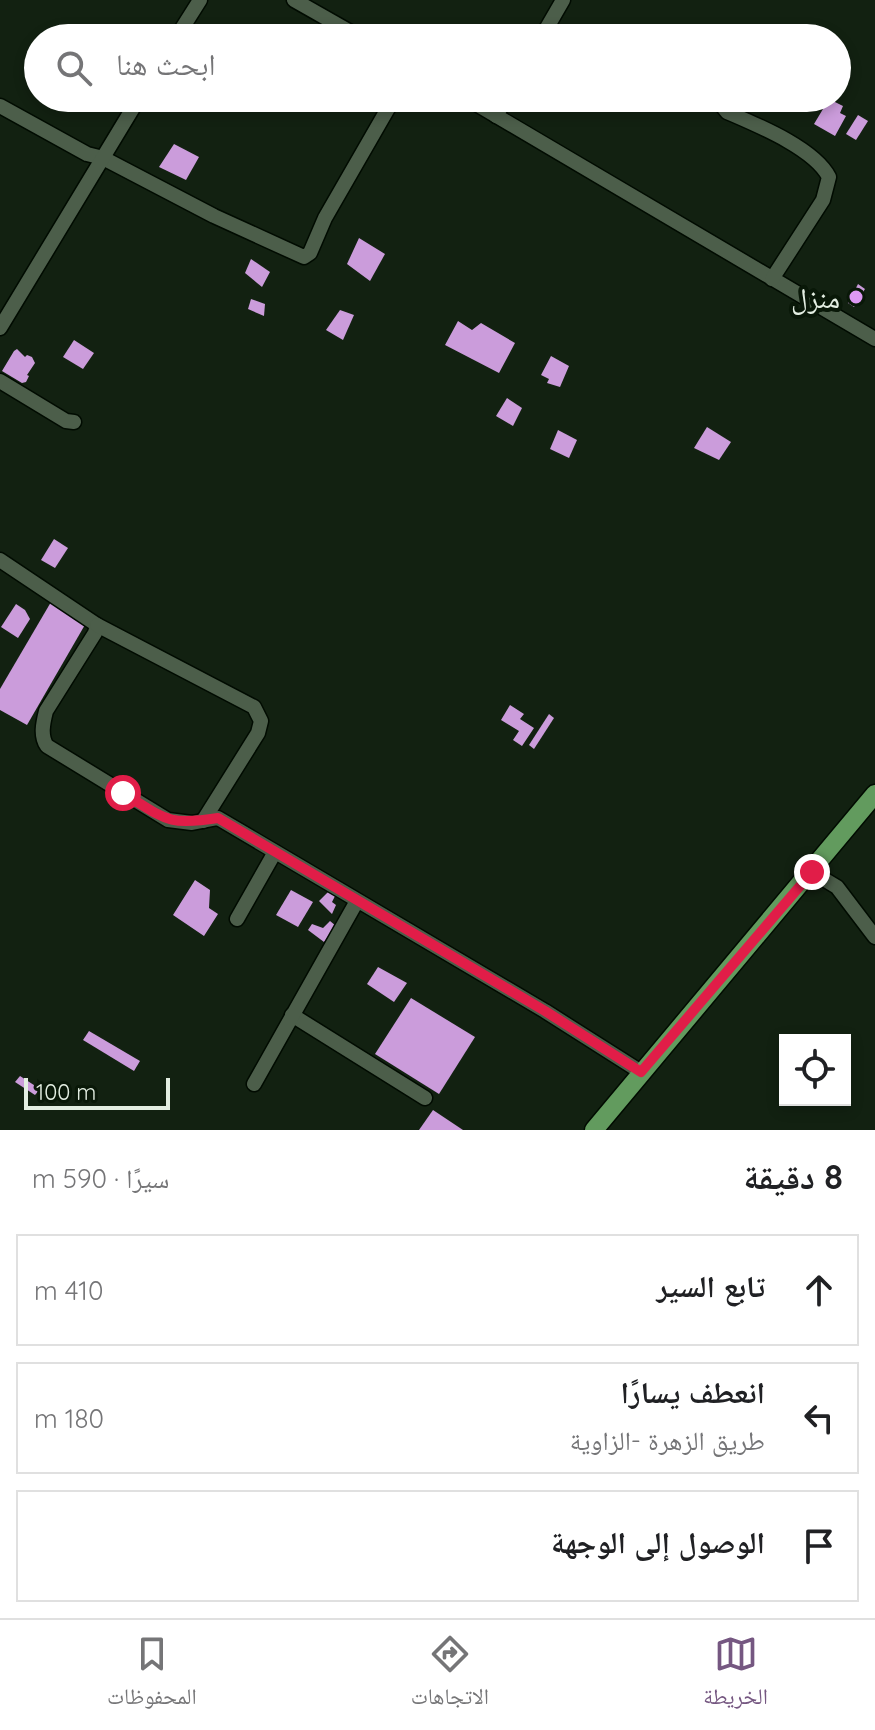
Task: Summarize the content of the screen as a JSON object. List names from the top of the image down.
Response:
{
  "places": ["منزل"],
  "scale_bar": "100 m",
  "page": {
    "search": "ابحث هنا",
    "scale": "100 m",
    "heading": ["8 دقيقة", "سيرًا · 590 m"],
    "list": [
      ["تابع السير", "410 m"],
      ["انعطف يسارًا", "طريق الزهرة -الزاوية", "180 m"],
      "الوصول إلى الوجهة"
    ],
    "nav": ["الخريطة", "الاتجاهات", "المحفوظات"]
  }
}
